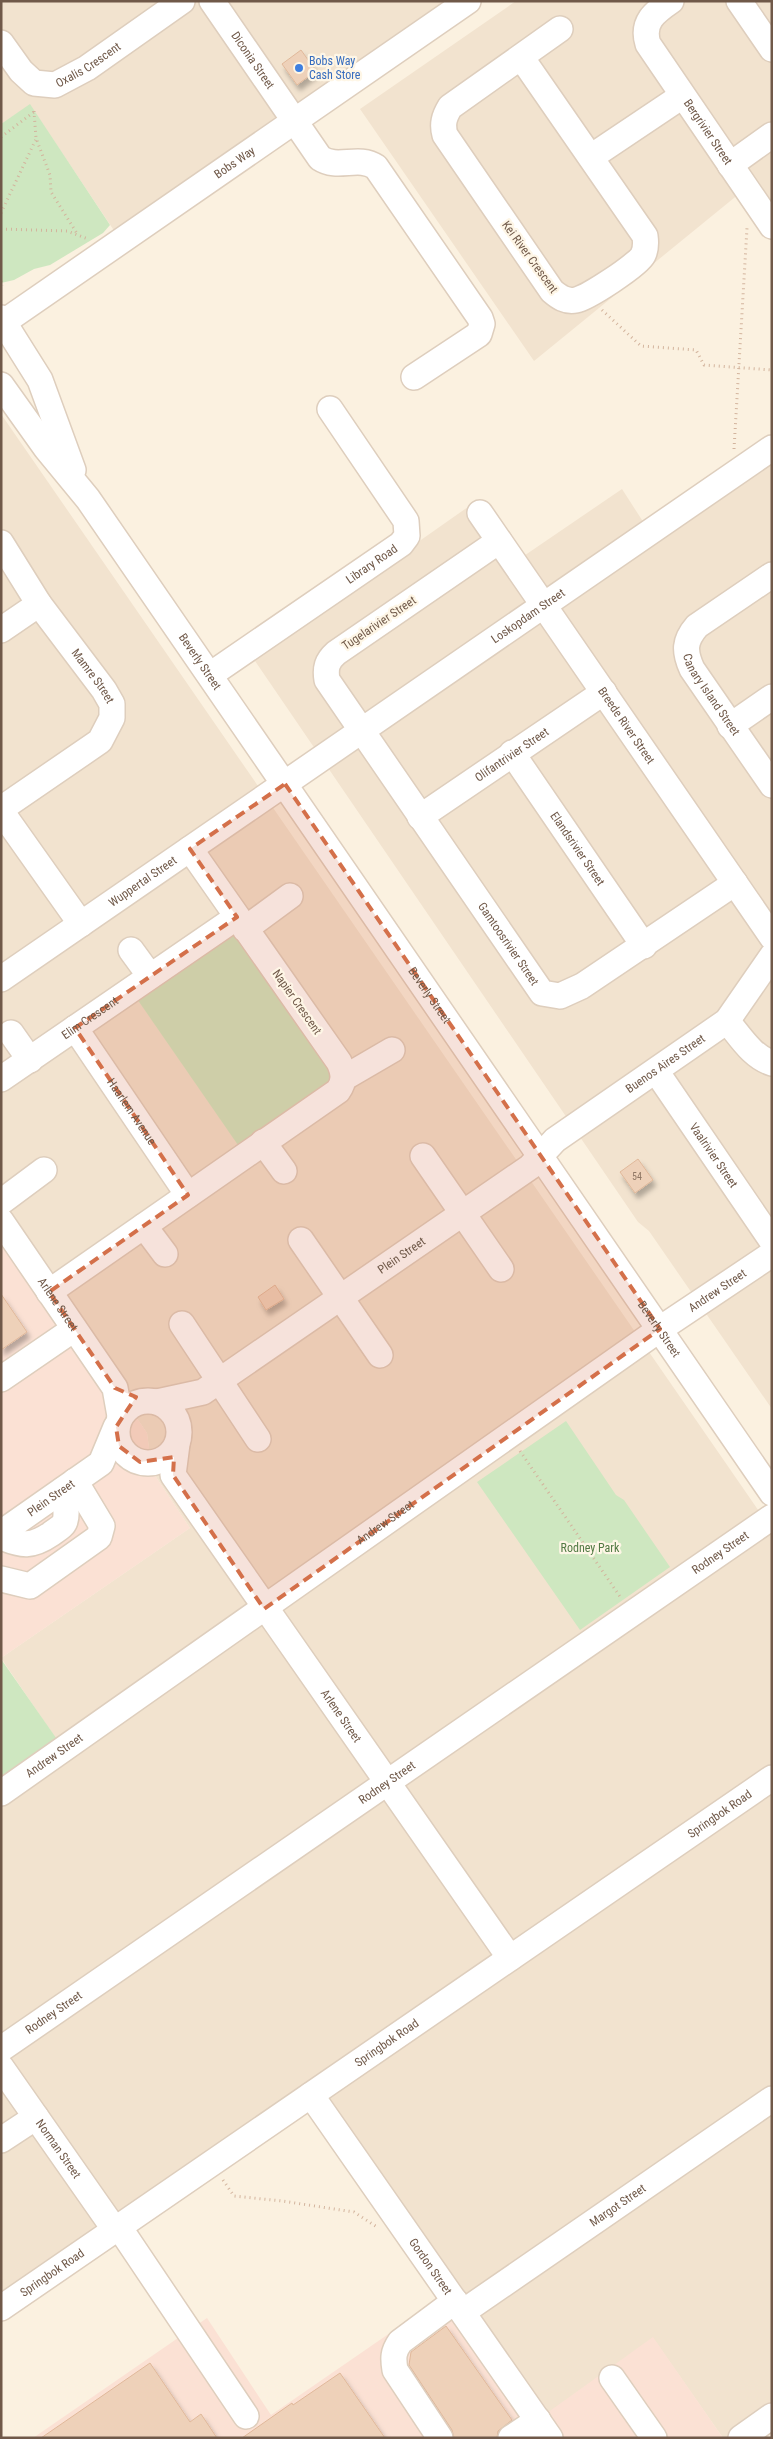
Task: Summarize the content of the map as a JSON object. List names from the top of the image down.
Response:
{
  "streets": {
    "street": [
      "Diconia Street",
      "Oxalis Crescent",
      "Bergrivier Street",
      "Bobs Way",
      "Kei River Crescent",
      "Library Road",
      "Loskopdam Street",
      "Tugelarivier Street",
      "Beverly Street",
      "Mamre Street",
      "Canary Island Street",
      "Breede River Street",
      "Olifantrivier Street",
      "Elandsrivier Street",
      "Wuppertal Street",
      "Gamtoosrivier Street",
      "Napier Crescent",
      "Elim Crescent",
      "Buenos Aires Street",
      "Haarlem Avenue",
      "Vaalrivier Street",
      "Plein Street",
      "Andrew Street",
      "Arlene Street",
      "Rodney Street",
      "Springbok Road",
      "Norman Street",
      "Margot Street",
      "Gordon Street"
    ]
  },
  "crossings": [
    ["Diconia Street", "Bobs Way"],
    ["Bobs Way", "Beverly Street"],
    ["Library Road", "Beverly Street"],
    ["Loskopdam Street", "Tugelarivier Street"],
    ["Loskopdam Street", "Beverly Street"],
    ["Loskopdam Street", "Breede River Street"],
    ["Loskopdam Street", "Wuppertal Street"],
    ["Loskopdam Street", "Gamtoosrivier Street"],
    ["Tugelarivier Street", "Breede River Street"],
    ["Tugelarivier Street", "Gamtoosrivier Street"],
    ["Beverly Street", "Wuppertal Street"],
    ["Beverly Street", "Buenos Aires Street"],
    ["Beverly Street", "Plein Street"],
    ["Beverly Street", "Andrew Street"],
    ["Mamre Street", "Wuppertal Street"],
    ["Breede River Street", "Olifantrivier Street"],
    ["Breede River Street", "Gamtoosrivier Street"],
    ["Olifantrivier Street", "Elandsrivier Street"],
    ["Olifantrivier Street", "Gamtoosrivier Street"],
    ["Elandsrivier Street", "Gamtoosrivier Street"],
    ["Wuppertal Street", "Napier Crescent"],
    ["Napier Crescent", "Elim Crescent"],
    ["Elim Crescent", "Haarlem Avenue"],
    ["Buenos Aires Street", "Vaalrivier Street"],
    ["Buenos Aires Street", "Plein Street"],
    ["Plein Street", "Arlene Street"],
    ["Andrew Street", "Arlene Street"],
    ["Arlene Street", "Rodney Street"],
    ["Arlene Street", "Springbok Road"],
    ["Springbok Road", "Norman Street"],
    ["Springbok Road", "Gordon Street"],
    ["Margot Street", "Gordon Street"]
  ],
  "parks": ["Rodney Park"],
  "places": ["Bobs Way Cash Store"],
  "house_numbers": ["54"]
}
